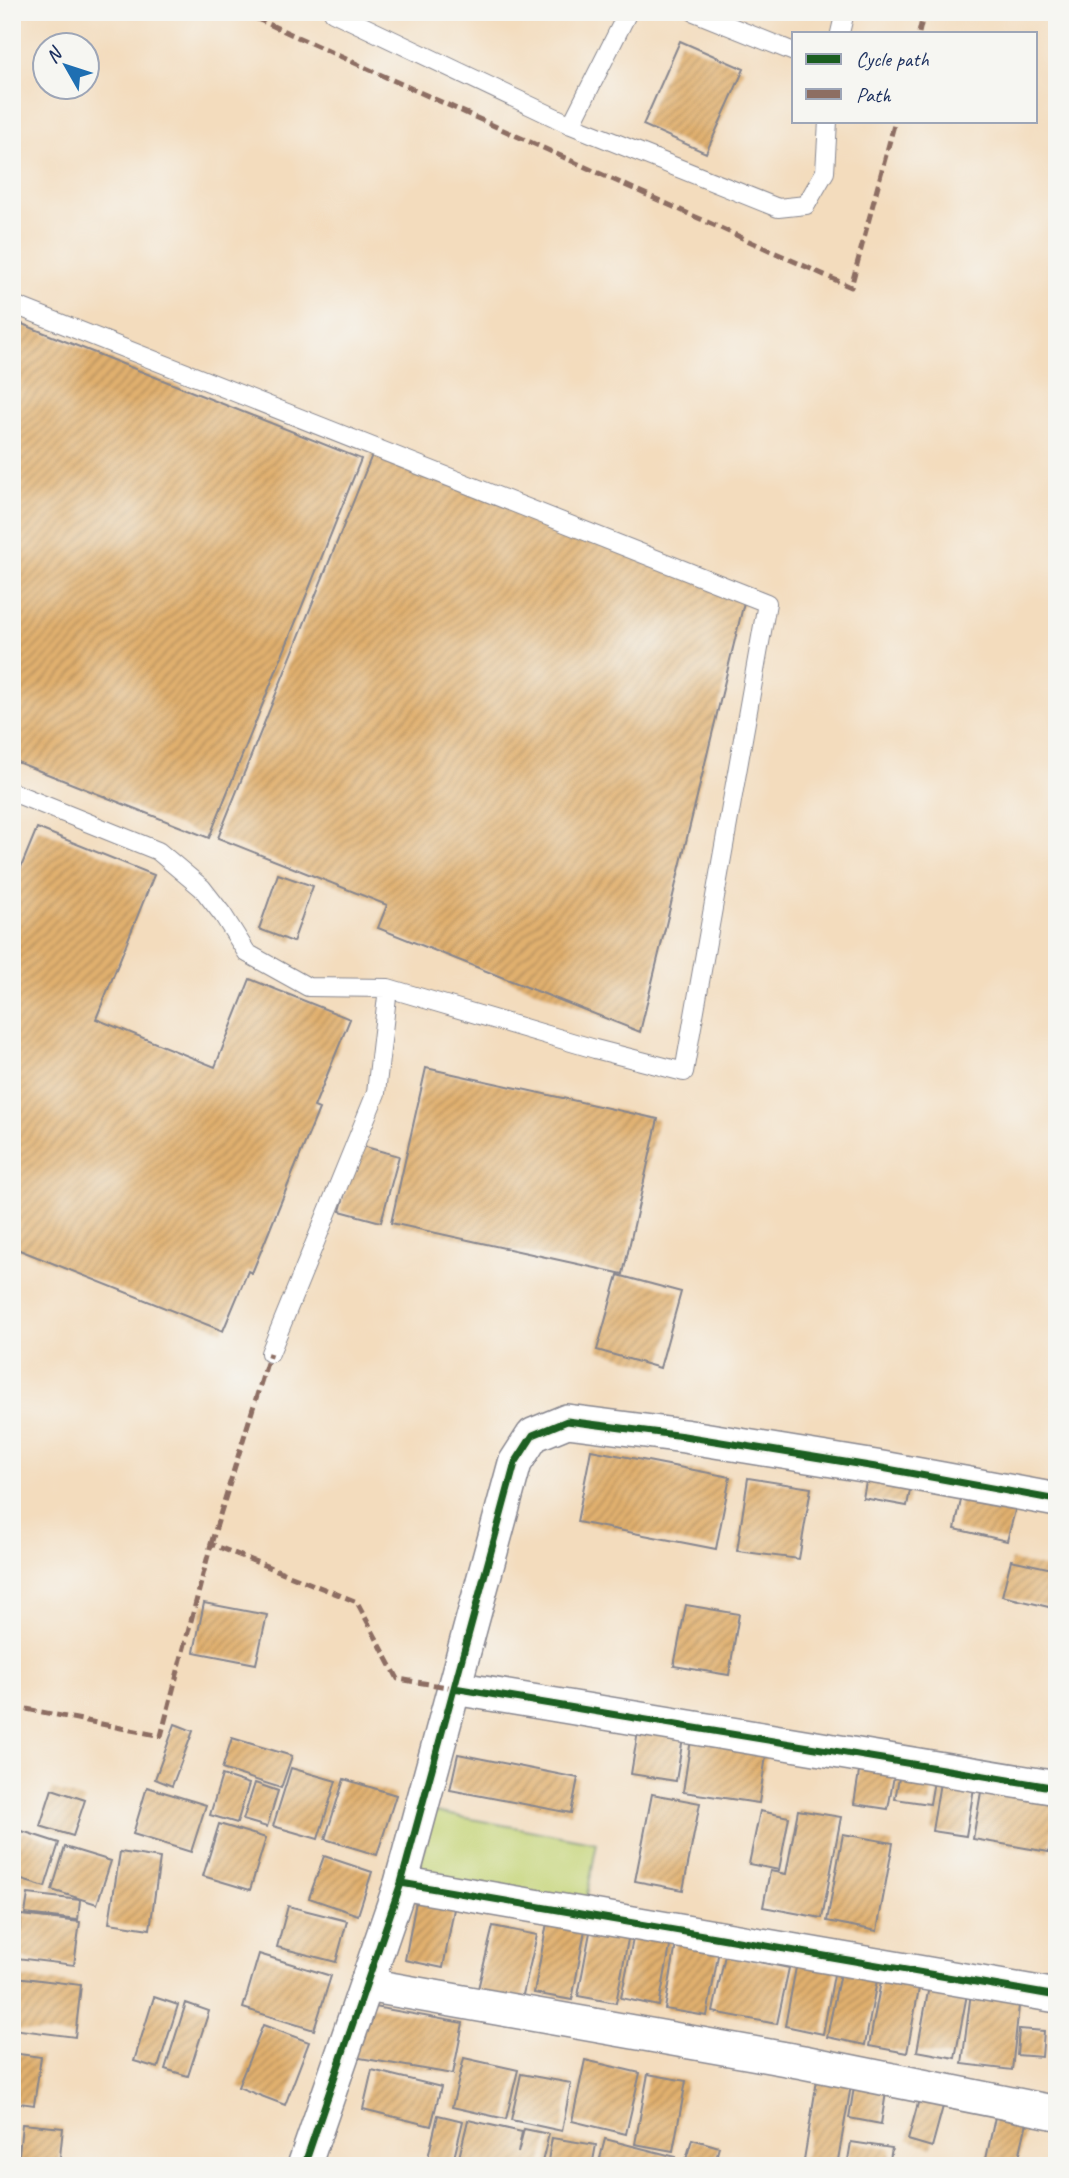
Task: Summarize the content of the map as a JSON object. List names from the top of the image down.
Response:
{
  "legend": ["Cycle path", "Path"],
  "north": "top left"
}
